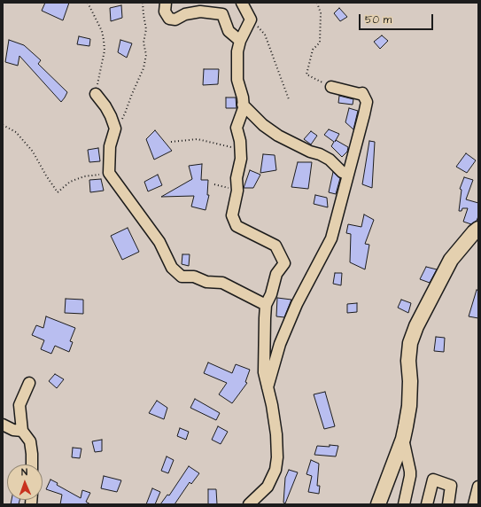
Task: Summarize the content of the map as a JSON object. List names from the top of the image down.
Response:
{
  "scale_bar": "50 m",
  "north": "top"
}
